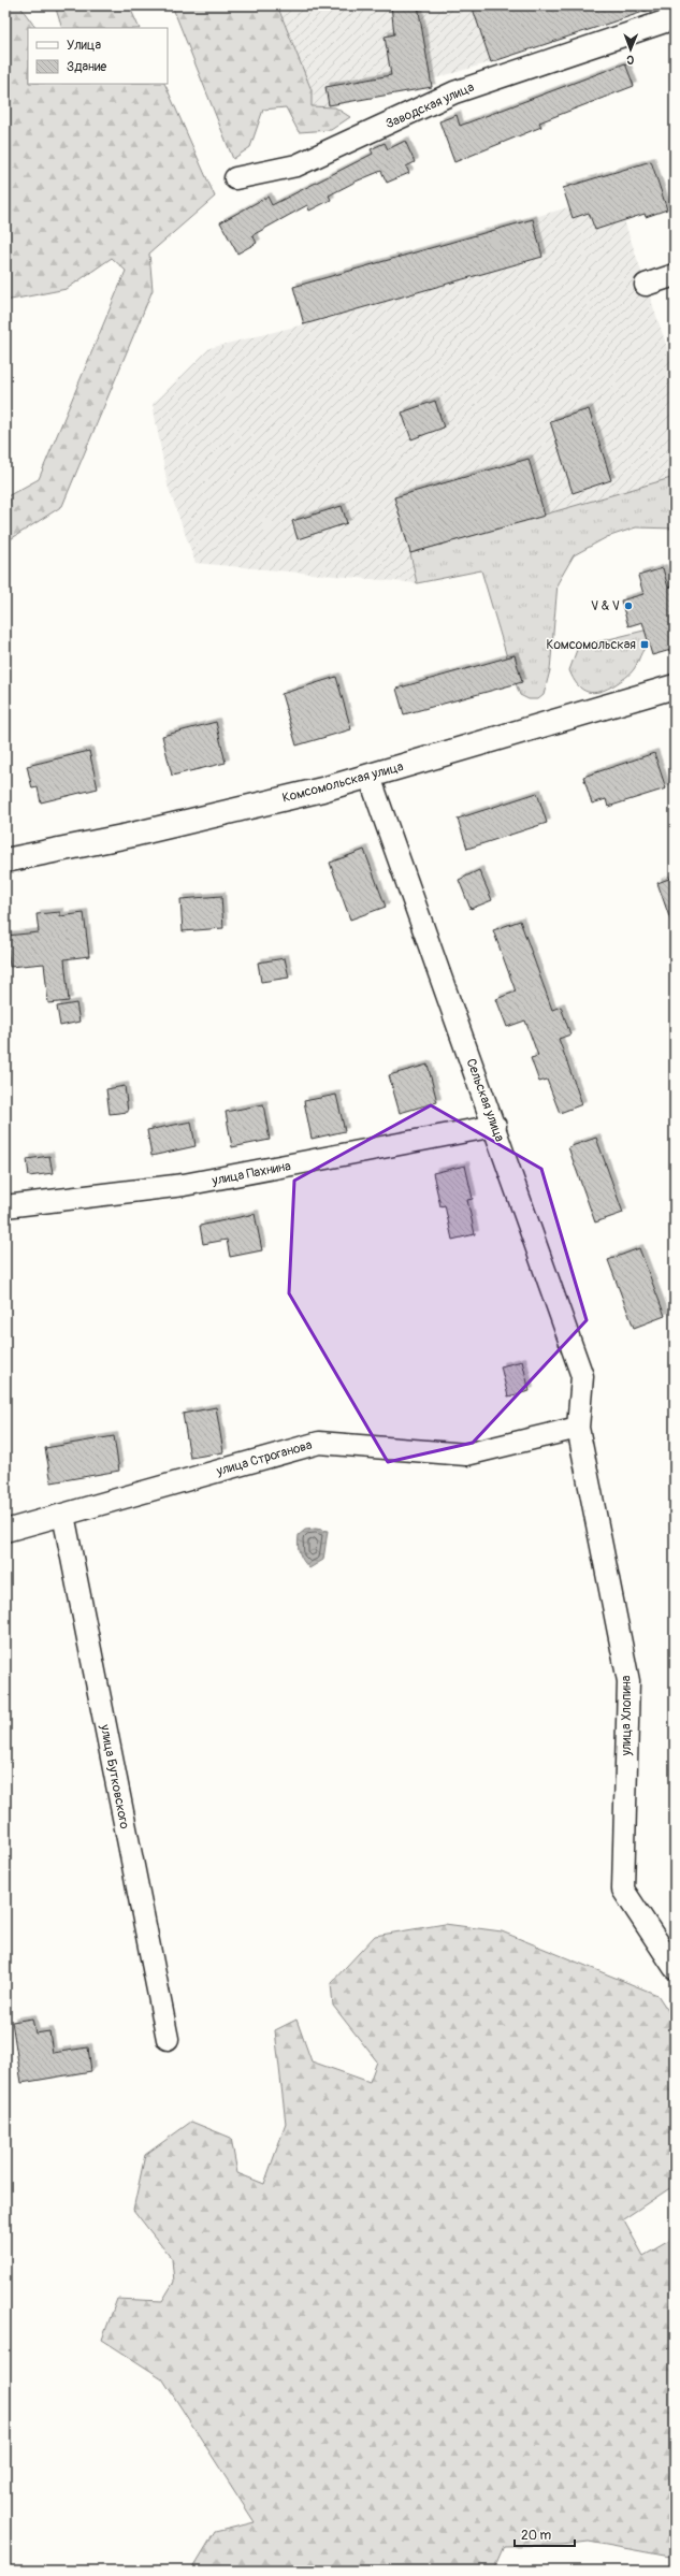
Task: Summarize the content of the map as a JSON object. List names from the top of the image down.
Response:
{
  "streets": {
    "main road": ["Комсомольская улица"],
    "street": [
      "Заводская улица",
      "Сельская улица",
      "улица Пахнина",
      "улица Строганова",
      "улица Хлопина",
      "улица Бутковского"
    ]
  },
  "crossings": [
    ["Комсомольская улица", "Сельская улица"],
    ["Сельская улица", "улица Пахнина"],
    ["Сельская улица", "улица Строганова"],
    ["Сельская улица", "улица Хлопина"],
    ["улица Строганова", "улица Хлопина"],
    ["улица Строганова", "улица Бутковского"]
  ],
  "places": {
    "other": ["V & V"],
    "transit": ["Комсомольская"]
  },
  "legend": ["Улица", "Здание"],
  "scale_bar": "20 m",
  "north": "bottom"
}
